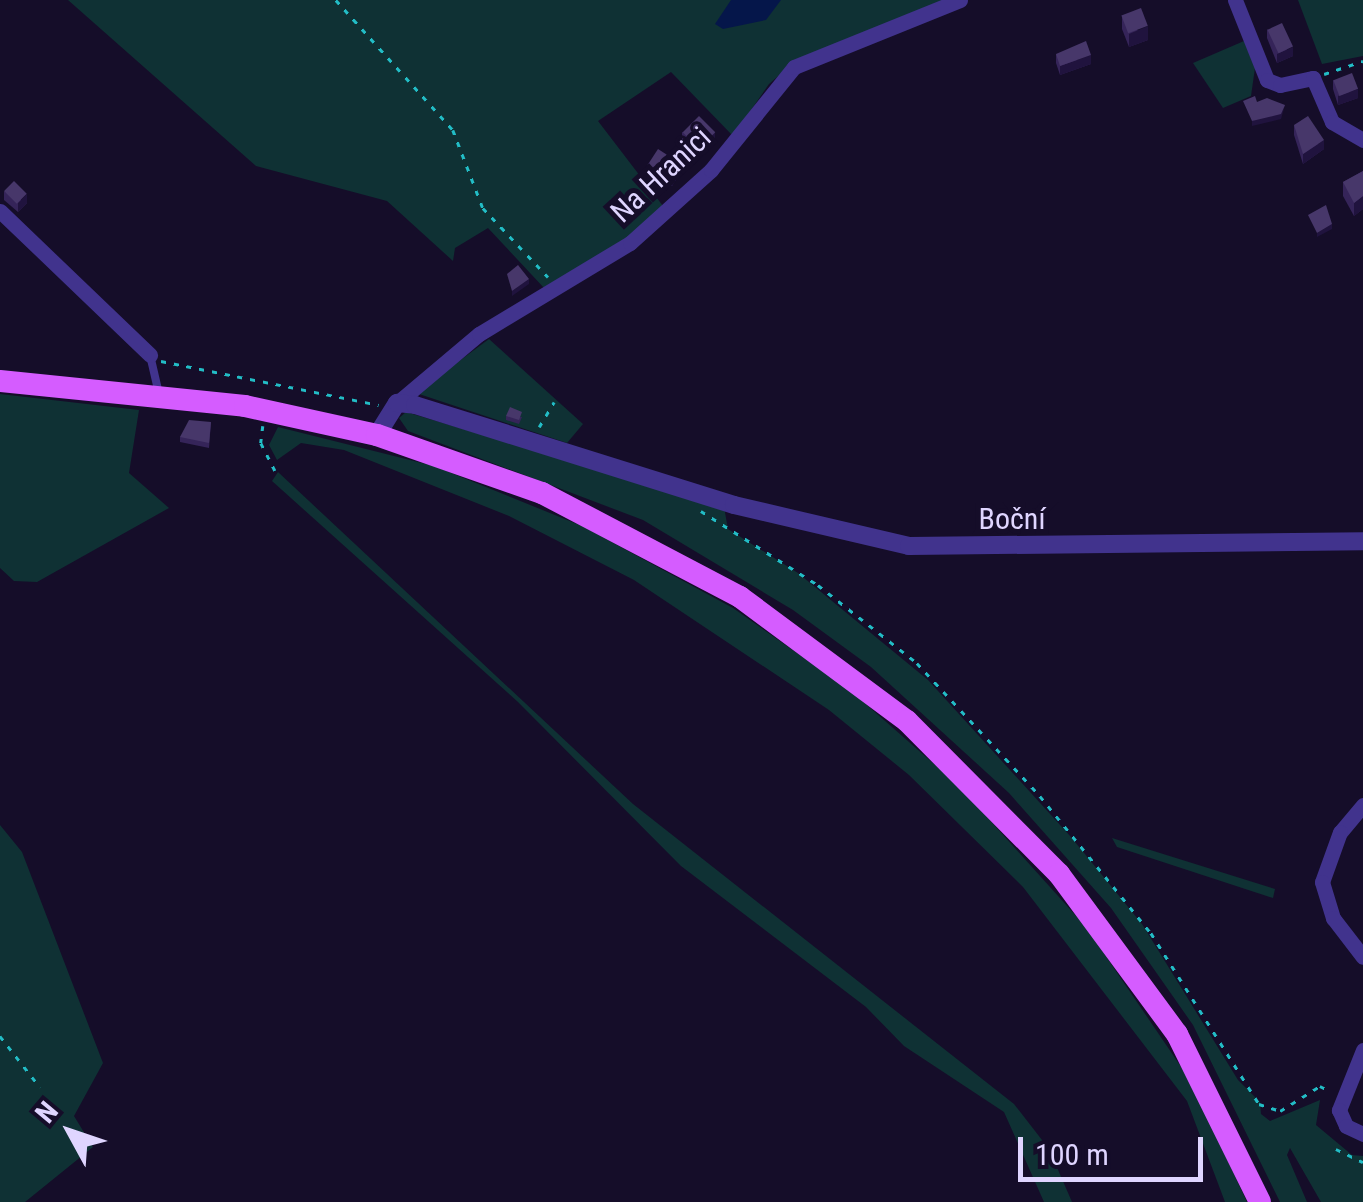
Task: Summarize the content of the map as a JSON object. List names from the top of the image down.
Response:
{
  "streets": {
    "street": ["Na Hranici", "Boční"]
  },
  "crossings": [
    ["Na Hranici", "Boční"]
  ],
  "scale_bar": "100 m",
  "north": "top left"
}
